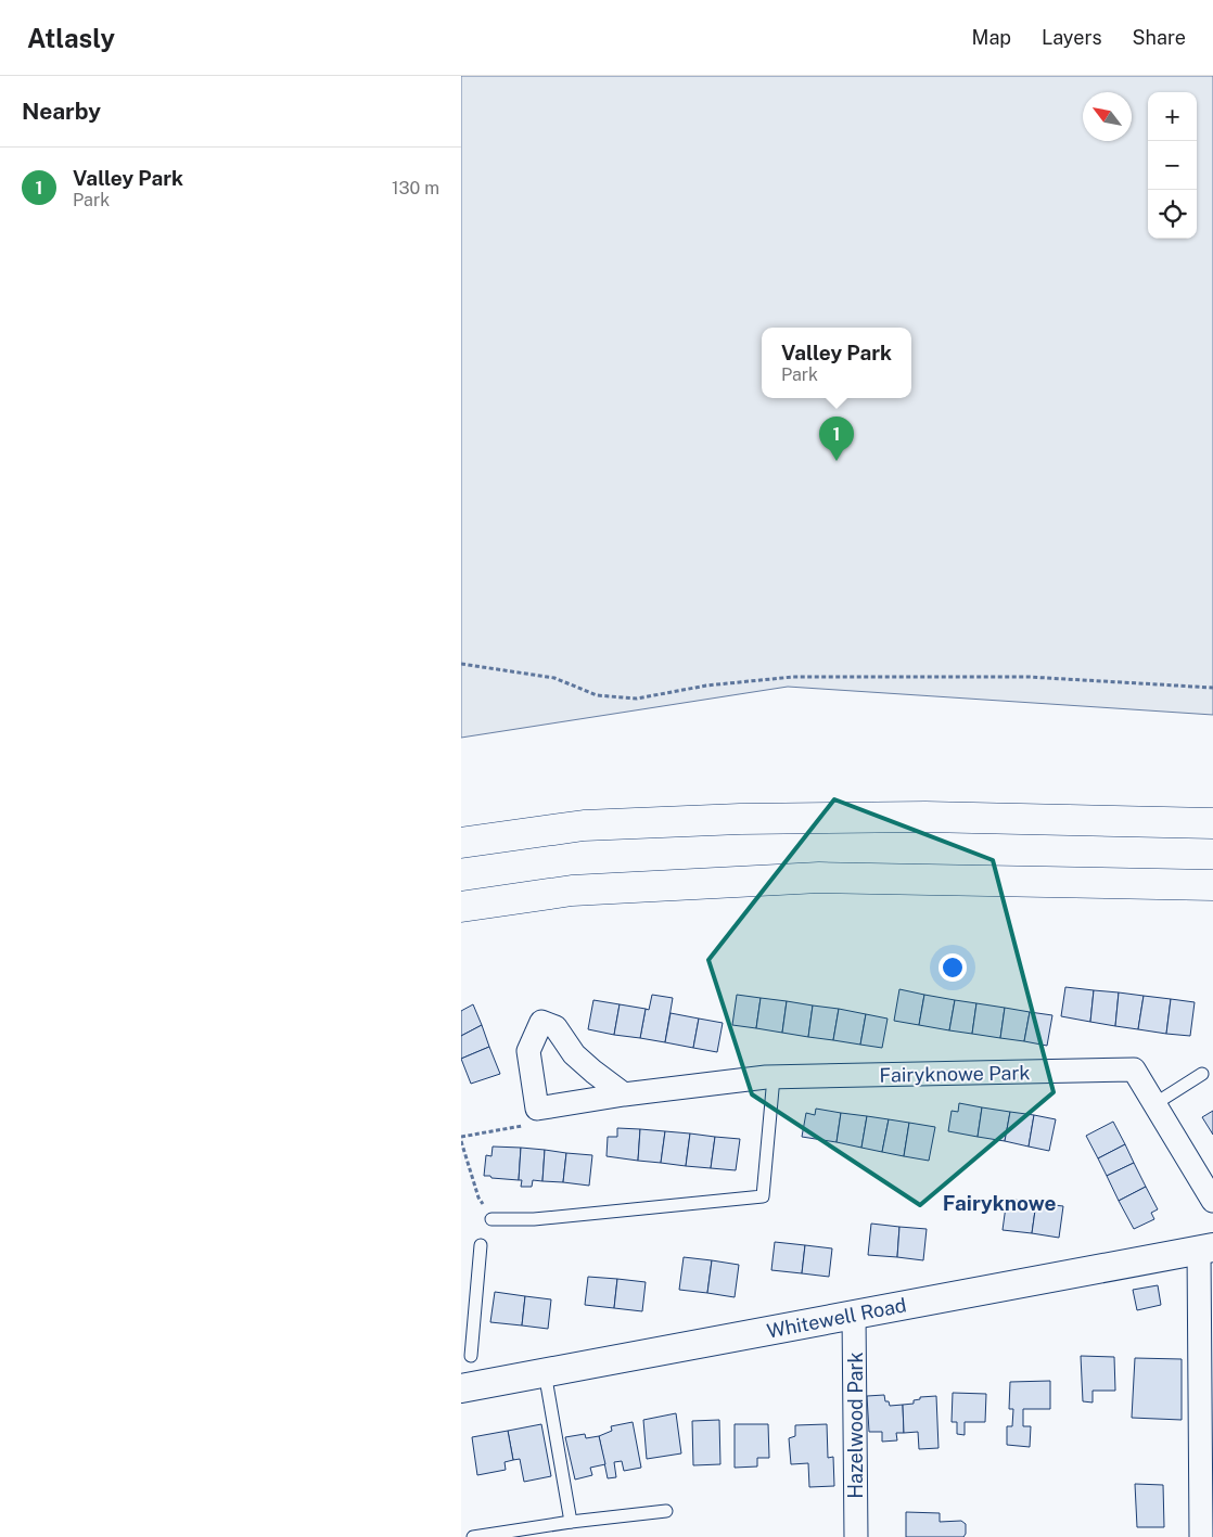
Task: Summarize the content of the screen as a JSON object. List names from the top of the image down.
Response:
{
  "streets": {
    "street": ["Fairyknowe Park", "Whitewell Road", "Hazelwood Park"]
  },
  "crossings": [
    ["Whitewell Road", "Hazelwood Park"]
  ],
  "districts": ["Fairyknowe"],
  "north": "top left",
  "page": {
    "header": "Atlasly",
    "nav": ["Map", "Layers", "Share"],
    "heading": "Nearby",
    "map_buttons": ["+", "−"],
    "list": [
      {
        "mark": "1",
        "name": "Valley Park",
        "note": "Park",
        "value": "130 m"
      }
    ],
    "popup": ["Valley Park", "Park"],
    "pins": "1"
  }
}
